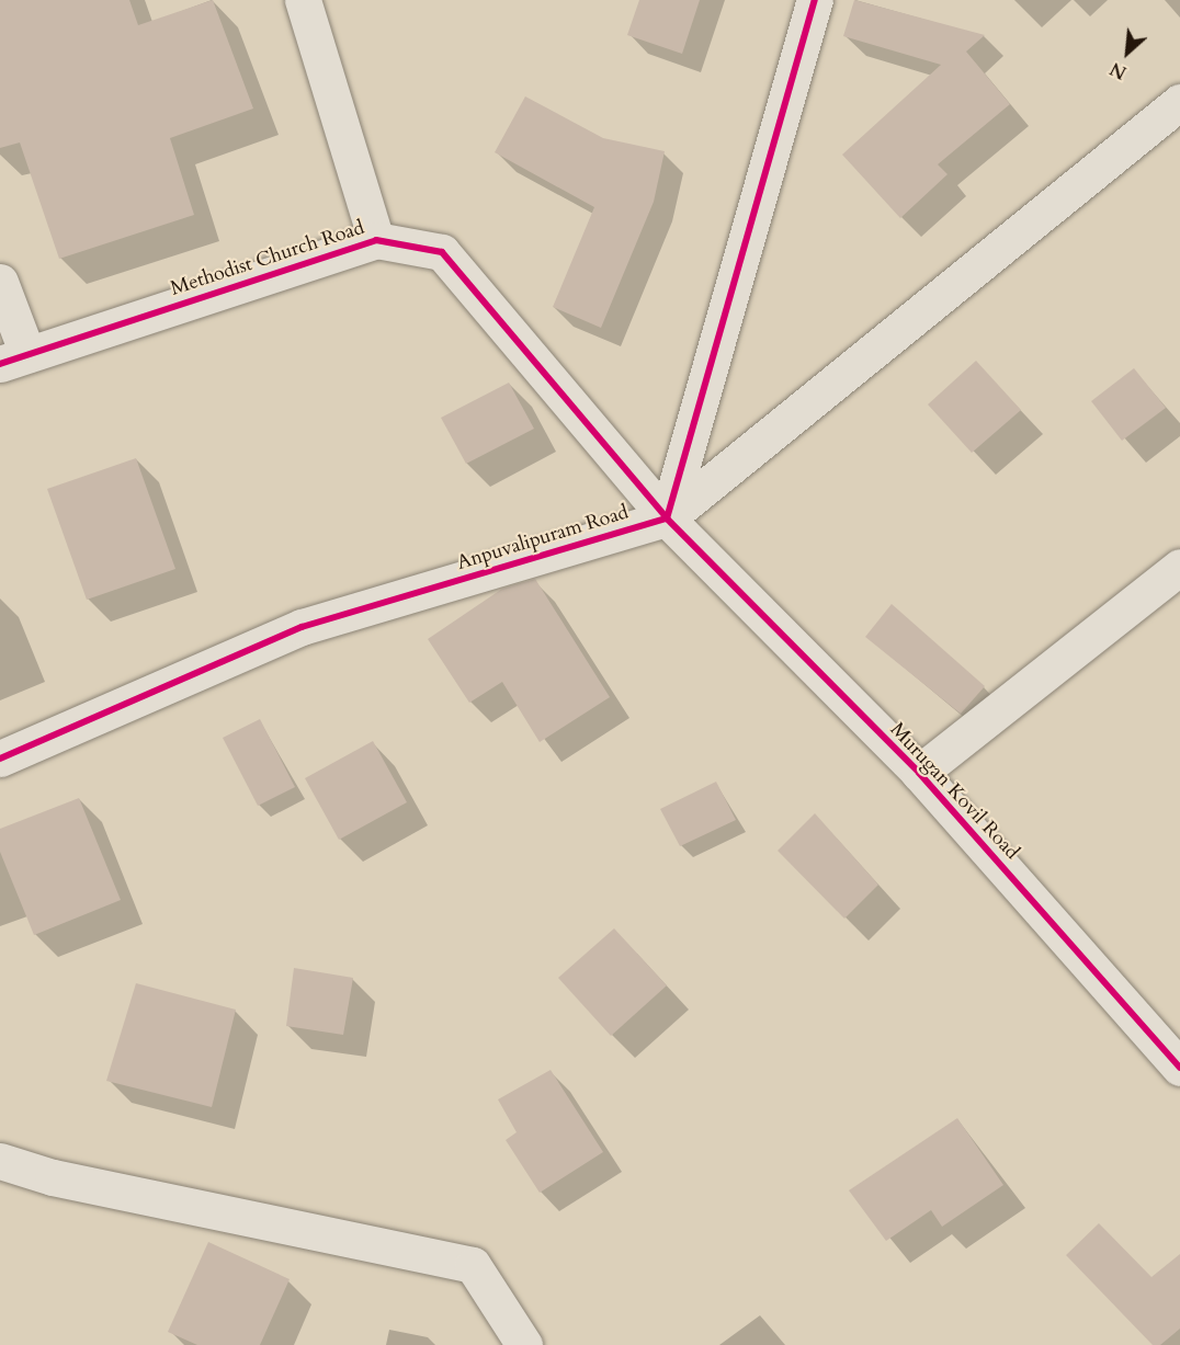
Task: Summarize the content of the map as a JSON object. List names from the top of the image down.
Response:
{
  "streets": {
    "street": ["Methodist Church Road", "Anpuvalipuram Road", "Murugan Kovil Road"]
  },
  "crossings": [
    ["Methodist Church Road", "Anpuvalipuram Road"],
    ["Methodist Church Road", "Murugan Kovil Road"],
    ["Anpuvalipuram Road", "Murugan Kovil Road"]
  ],
  "north": "bottom left"
}
